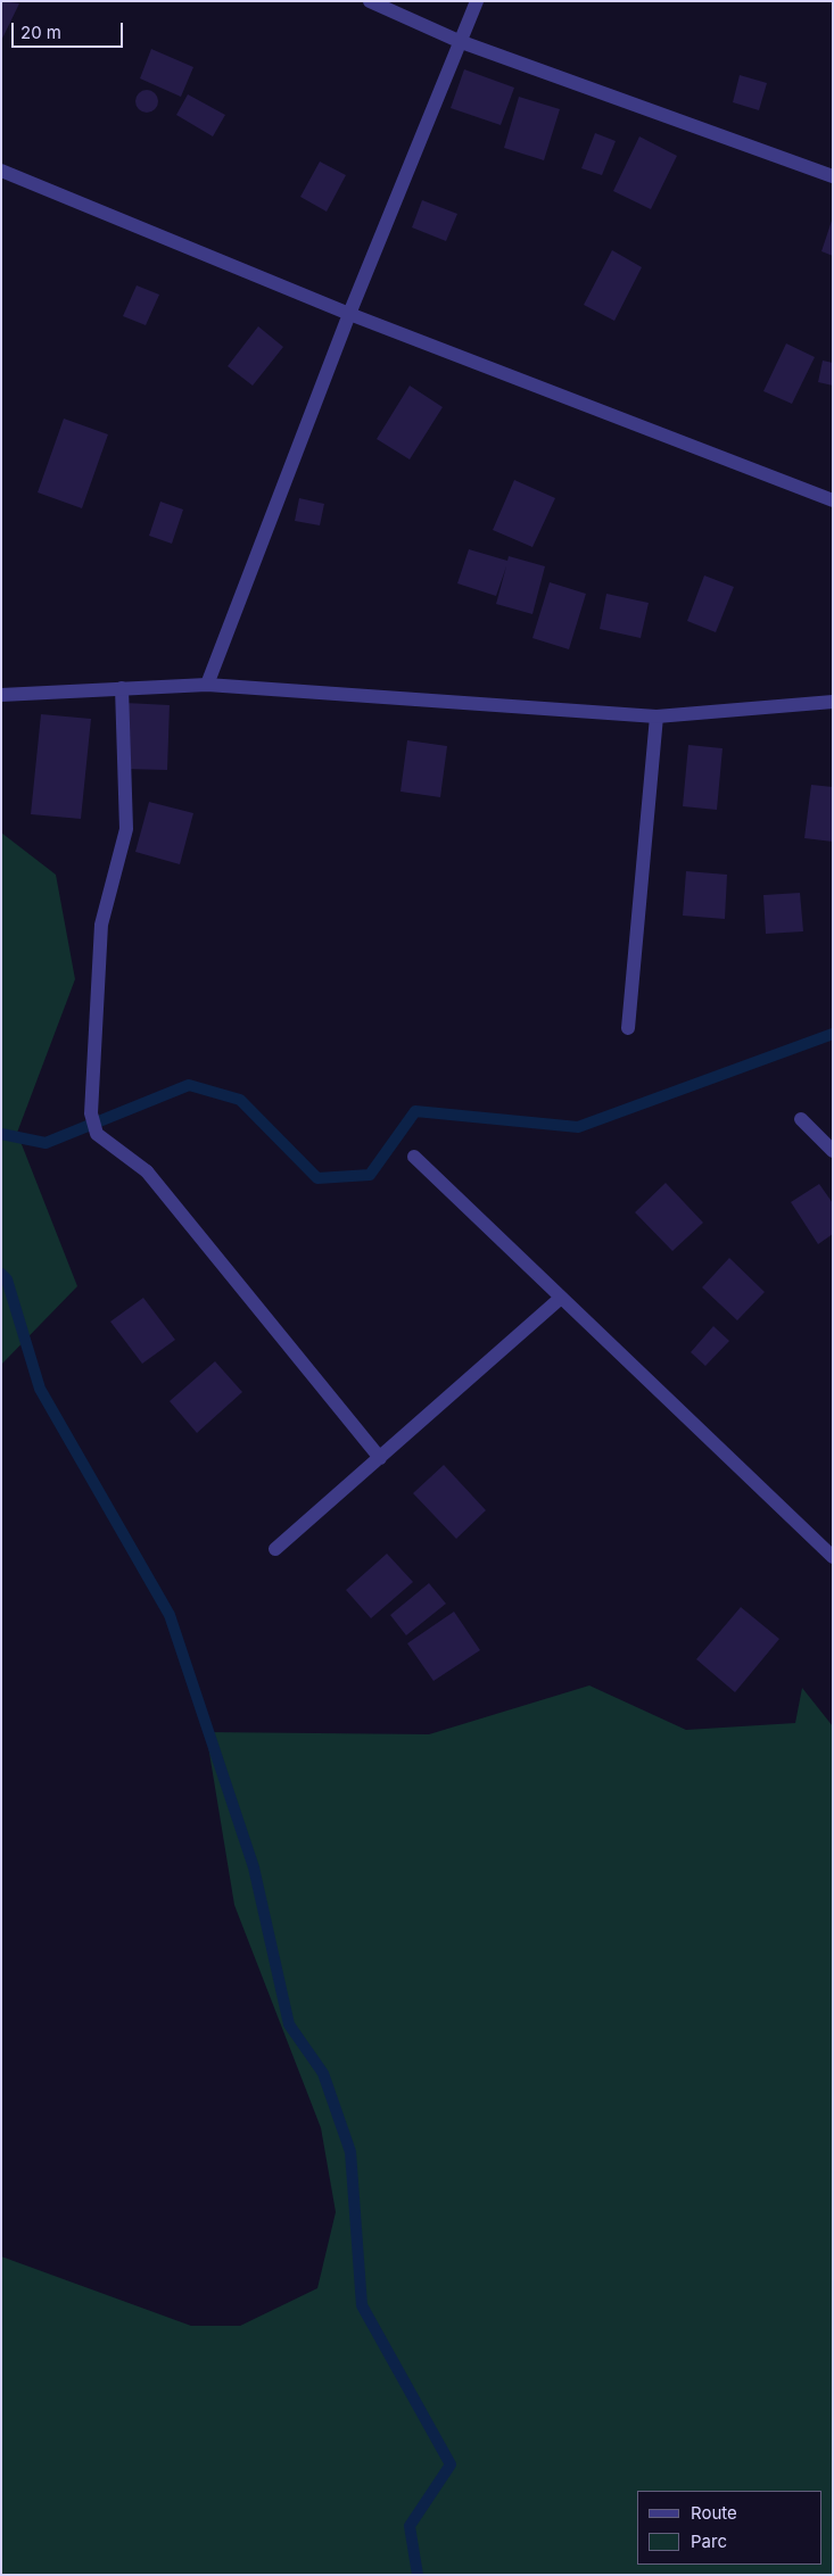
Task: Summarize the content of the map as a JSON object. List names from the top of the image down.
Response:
{
  "legend": ["Route", "Parc"],
  "scale_bar": "20 m"
}
